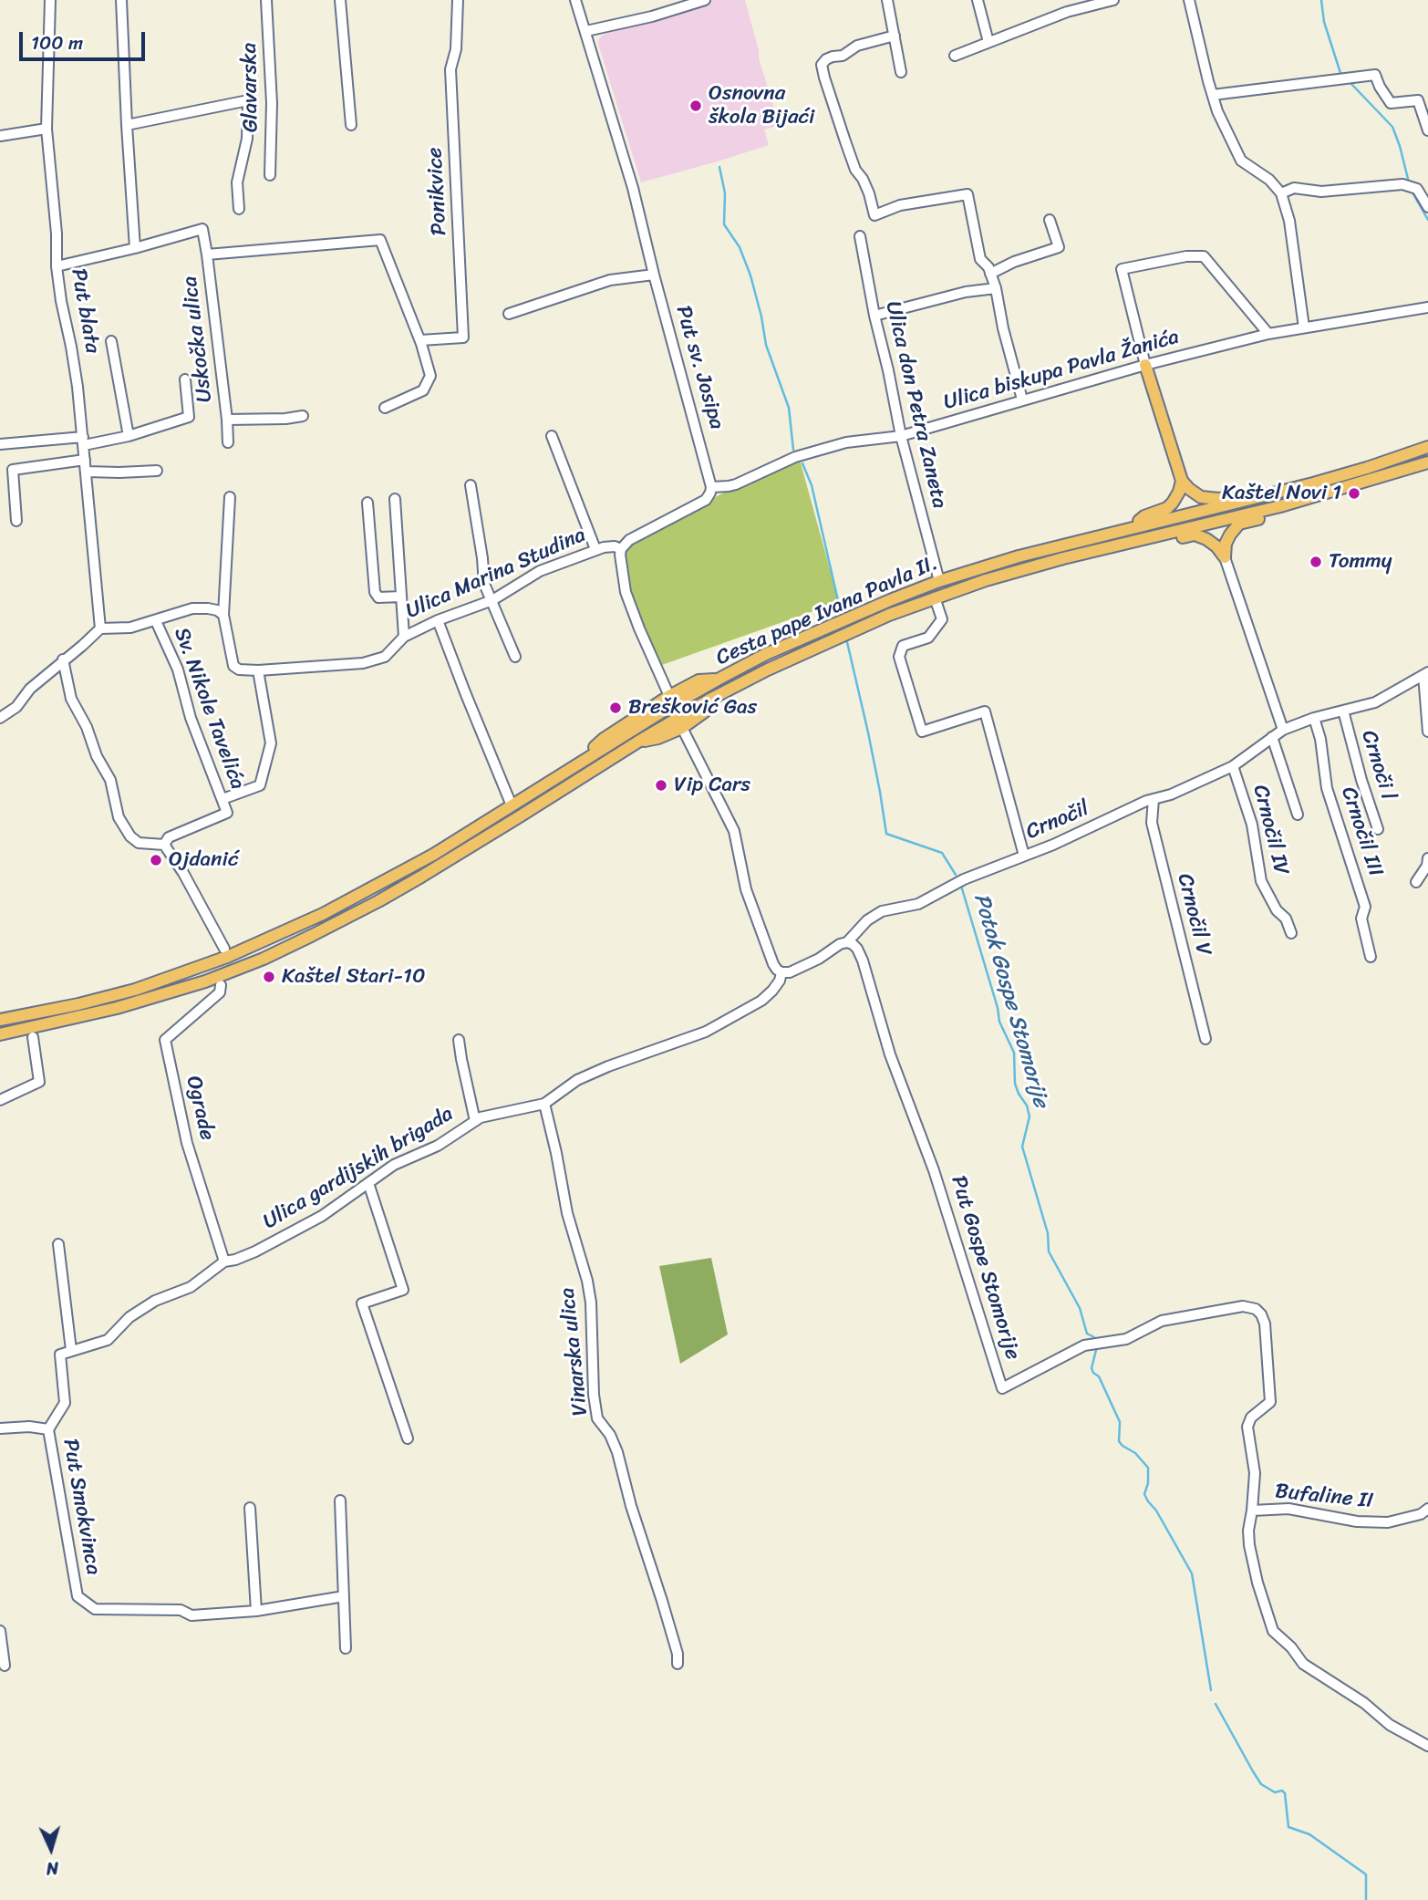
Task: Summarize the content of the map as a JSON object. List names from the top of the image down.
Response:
{
  "streets": {
    "main road": ["Cesta pape Ivana Pavla II."],
    "street": [
      "Glavarska",
      "Ponikvice",
      "Put blata",
      "Uskočka ulica",
      "Put sv. Josipa",
      "Ulica biskupa Pavla Žanića",
      "Ulica don Petra Zaneta",
      "Ulica Marina Studina",
      "Sv. Nikole Tavelića",
      "Crnoči l",
      "Crnočil",
      "Crnočil IV",
      "Crnočil III",
      "Crnočil V",
      "Ograde",
      "Ulica gardijskih brigada",
      "Put Gospe Stomorije",
      "Vinarska ulica",
      "Bufaline II",
      "Put Smokvinca"
    ]
  },
  "crossings": [
    ["Put sv. Josipa", "Ulica biskupa Pavla Žanića"],
    ["Ulica biskupa Pavla Žanića", "Ulica don Petra Zaneta"],
    ["Ulica don Petra Zaneta", "Cesta pape Ivana Pavla II."],
    ["Crnoči l", "Crnočil"],
    ["Crnoči l", "Crnočil III"],
    ["Crnočil", "Crnočil IV"],
    ["Crnočil", "Crnočil V"],
    ["Crnočil", "Put Gospe Stomorije"],
    ["Ograde", "Ulica gardijskih brigada"],
    ["Ulica gardijskih brigada", "Vinarska ulica"],
    ["Put Gospe Stomorije", "Bufaline II"]
  ],
  "water": ["Potok Gospe Stomorije"],
  "places": [
    "Osnovna škola Bijaći",
    "Kaštel Novi 1",
    "Tommy",
    "Brešković Gas",
    "Vip Cars",
    "Ojdanić",
    "Kaštel Stari-10"
  ],
  "scale_bar": "100 m",
  "north": "bottom"
}
